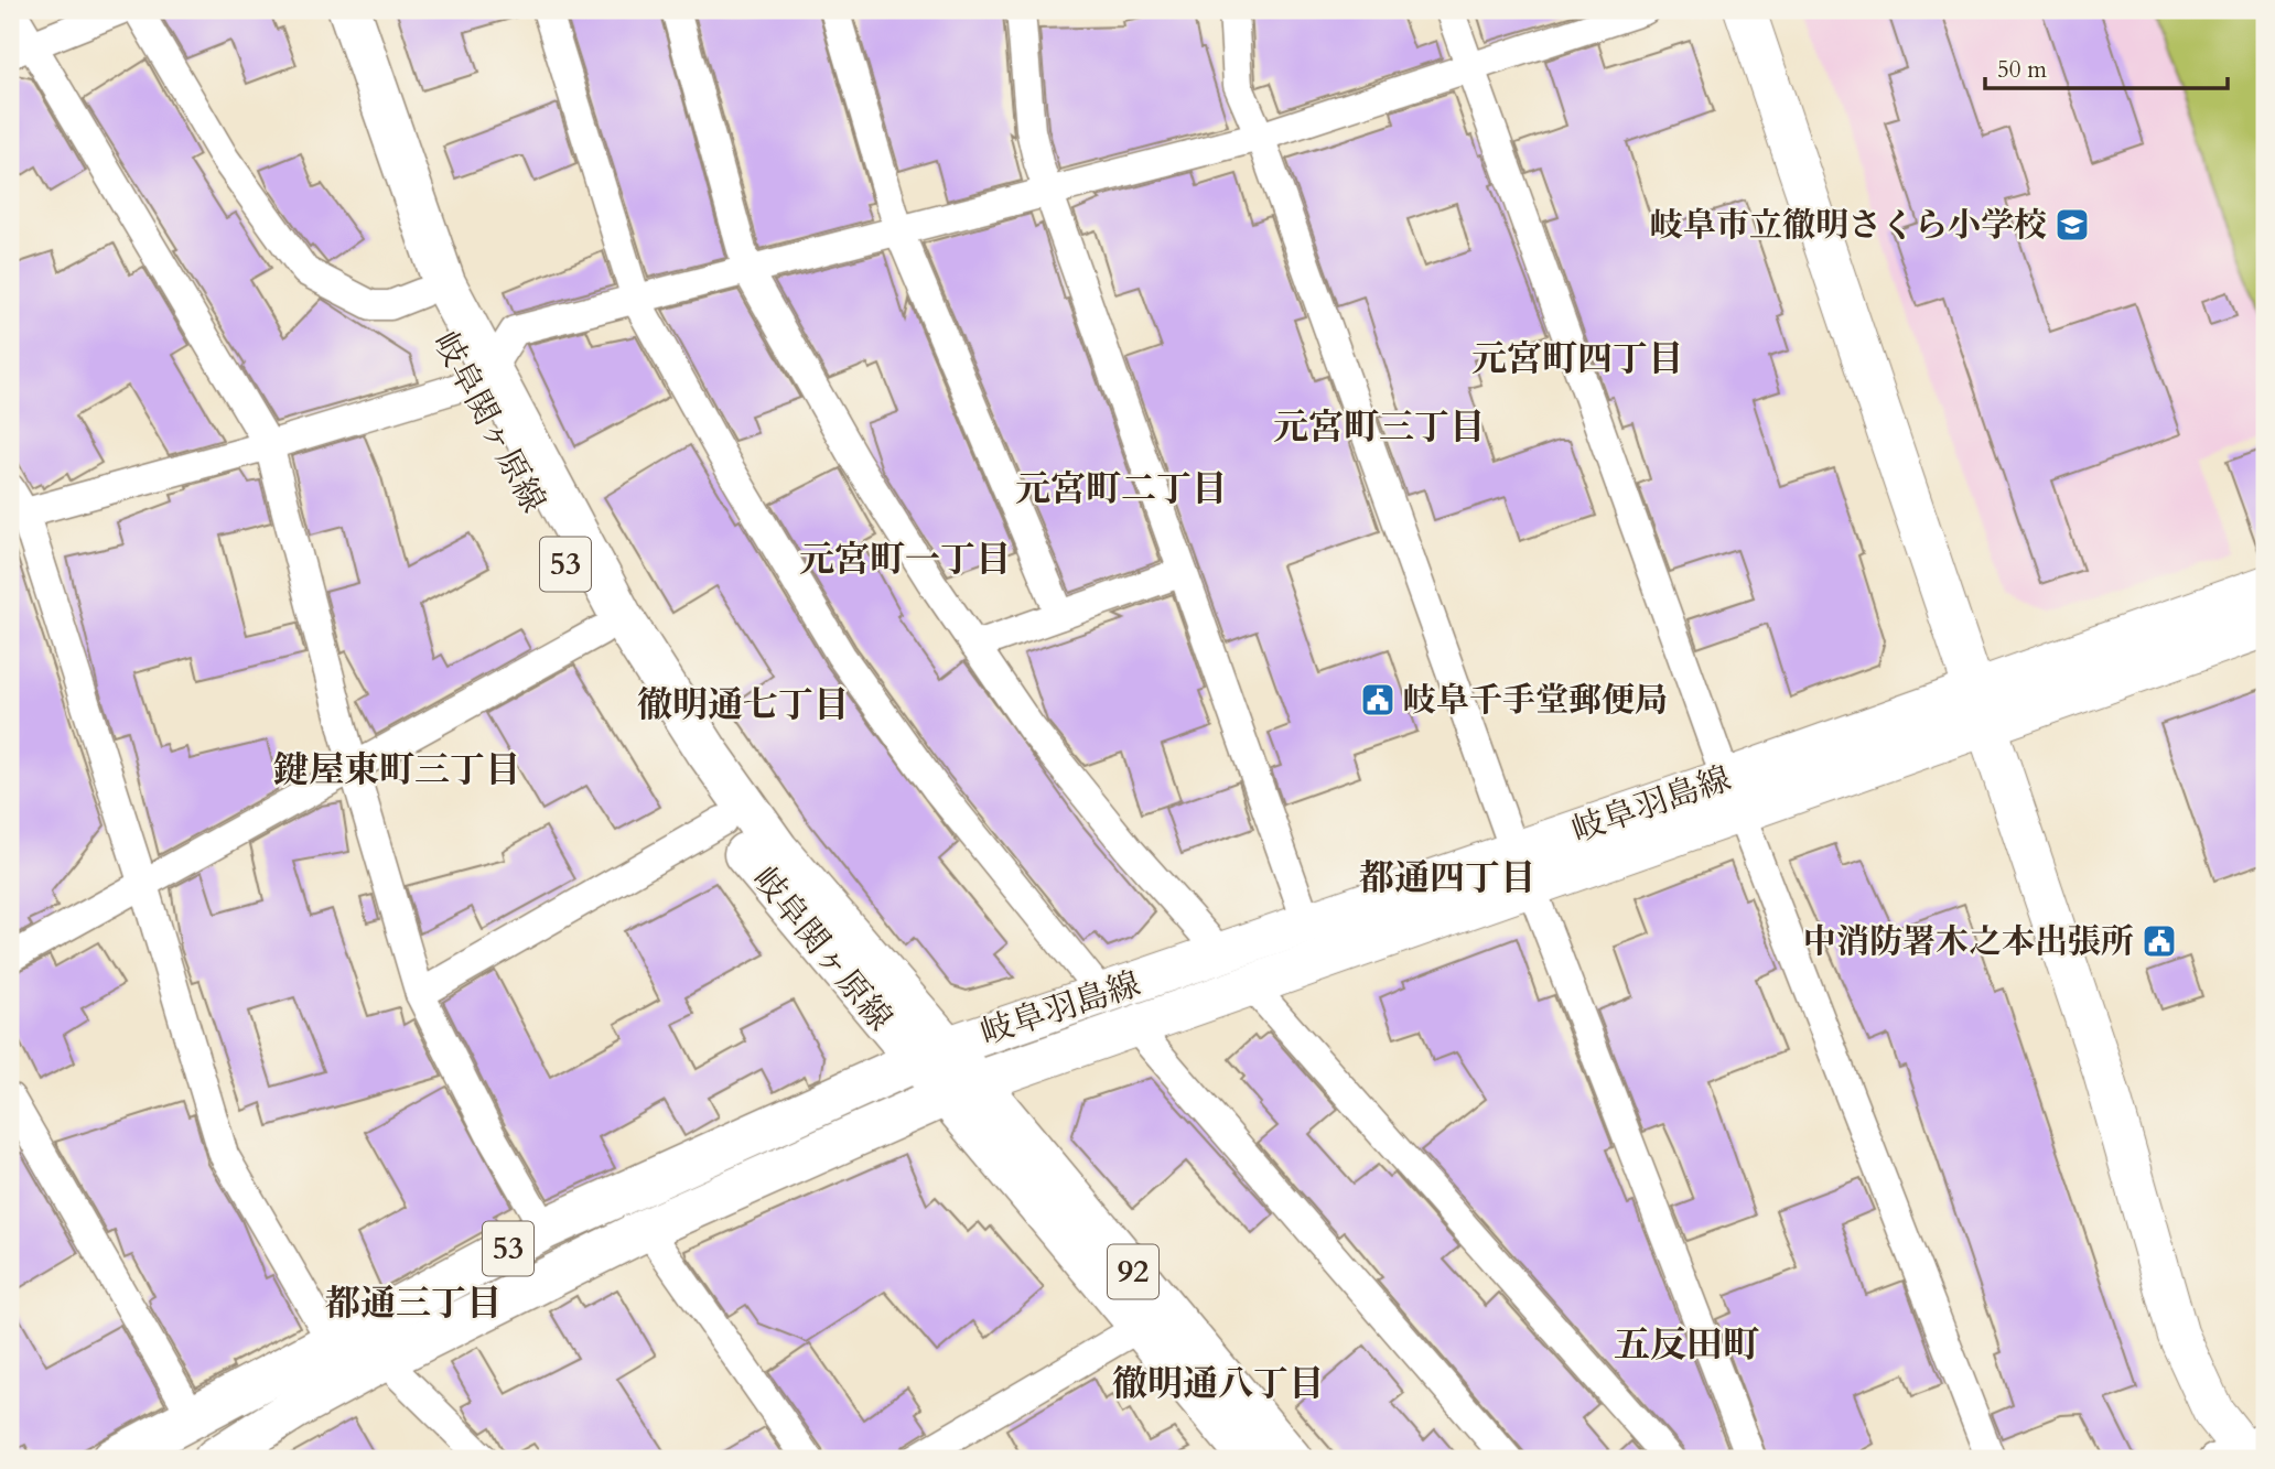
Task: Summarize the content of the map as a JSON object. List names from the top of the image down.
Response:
{
  "streets": {
    "main road": [
      "岐阜関ヶ原線",
      "53",
      "岐阜羽島線",
      "92"
    ]
  },
  "crossings": [
    ["岐阜関ヶ原線", "53"],
    ["岐阜関ヶ原線", "岐阜羽島線"],
    ["岐阜関ヶ原線", "92"],
    ["53", "岐阜羽島線"],
    ["53", "92"],
    ["岐阜羽島線", "92"]
  ],
  "districts": [
    "元宮町四丁目",
    "元宮町三丁目",
    "元宮町二丁目",
    "元宮町一丁目",
    "徹明通七丁目",
    "鍵屋東町三丁目",
    "都通四丁目",
    "都通三丁目",
    "五反田町",
    "徹明通八丁目"
  ],
  "places": {
    "school or university": ["岐阜市立徹明さくら小学校"],
    "public building": ["岐阜千手堂郵便局", "中消防署木之本出張所"]
  },
  "scale_bar": "50 m"
}
